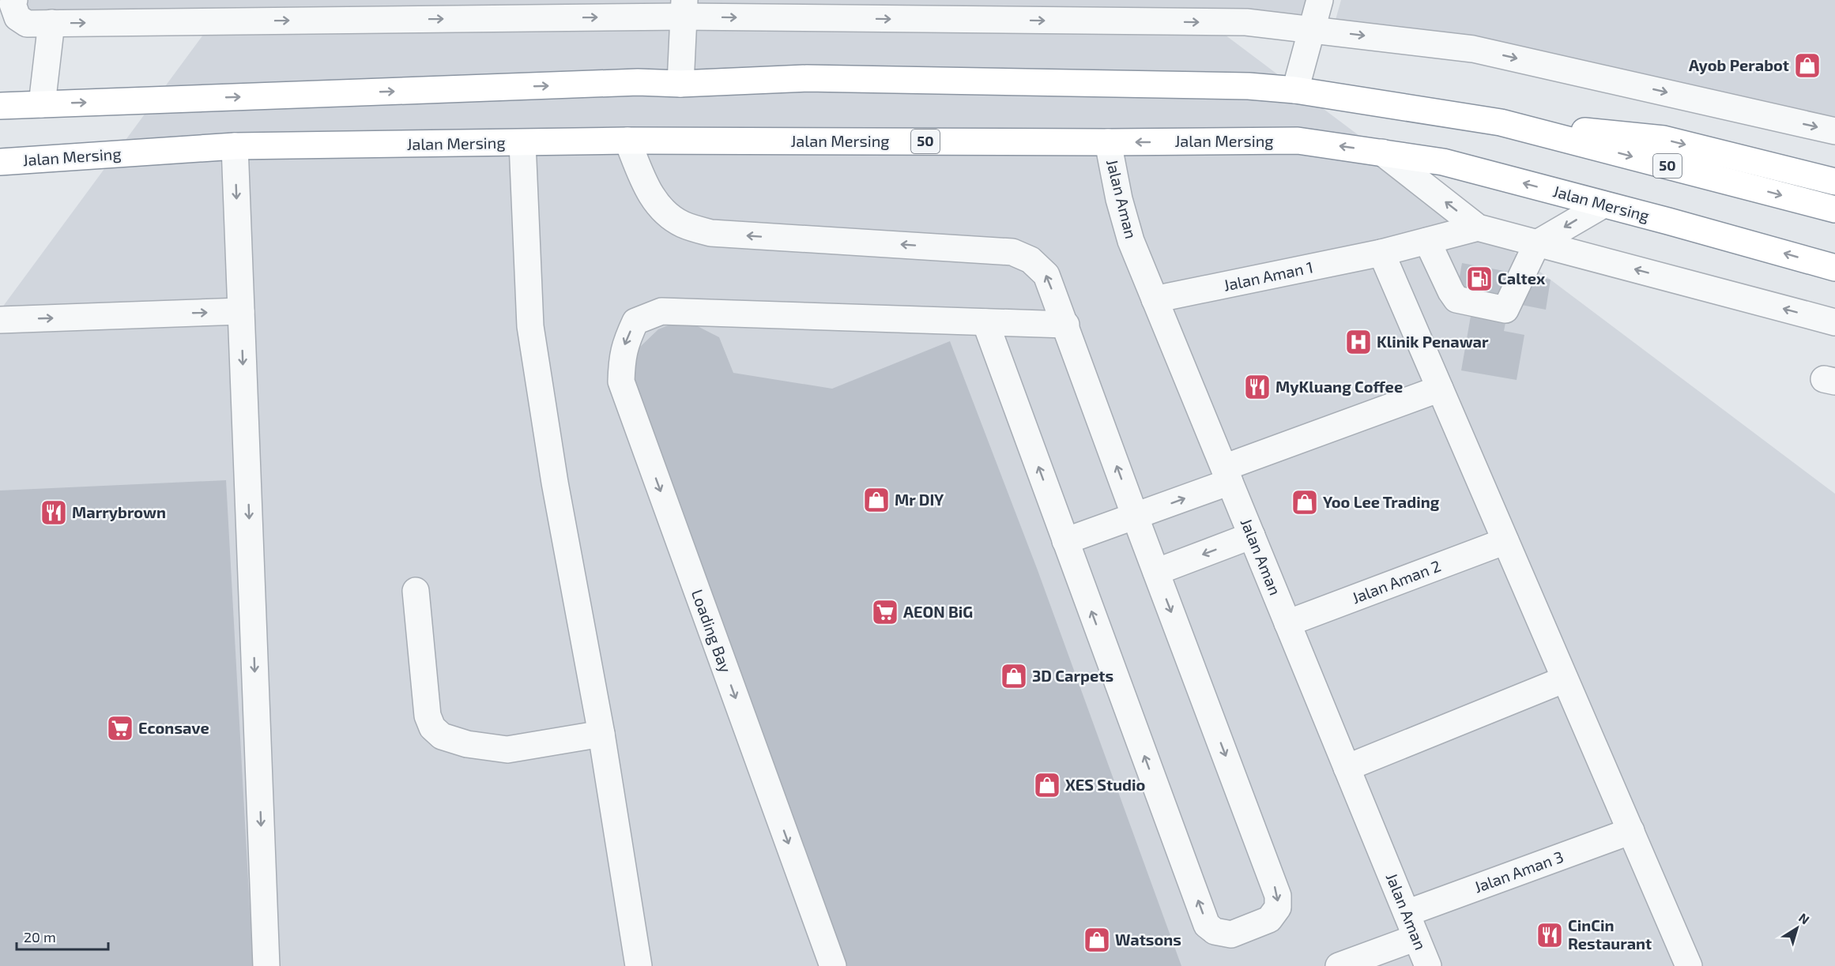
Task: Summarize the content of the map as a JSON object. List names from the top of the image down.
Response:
{
  "streets": {
    "highway": ["Jalan Mersing", "50"],
    "street": [
      "Jalan Aman",
      "Jalan Aman 1",
      "Jalan Aman 2",
      "Loading Bay",
      "Jalan Aman 3"
    ]
  },
  "crossings": [
    ["Jalan Mersing", "Jalan Aman"],
    ["Jalan Aman", "Jalan Aman 1"],
    ["Jalan Aman", "Jalan Aman 2"],
    ["Jalan Aman", "Jalan Aman 3"]
  ],
  "places": {
    "shop": [
      "Ayob Perabot",
      "Mr DIY",
      "Yoo Lee Trading",
      "3D Carpets",
      "XES Studio",
      "Watsons"
    ],
    "fuel station": ["Caltex"],
    "hospital": ["Klinik Penawar"],
    "restaurant": ["MyKluang Coffee", "Marrybrown", "CinCin Restaurant"],
    "supermarket": ["AEON BiG", "Econsave"]
  },
  "scale_bar": "20 m",
  "north": "top right"
}
